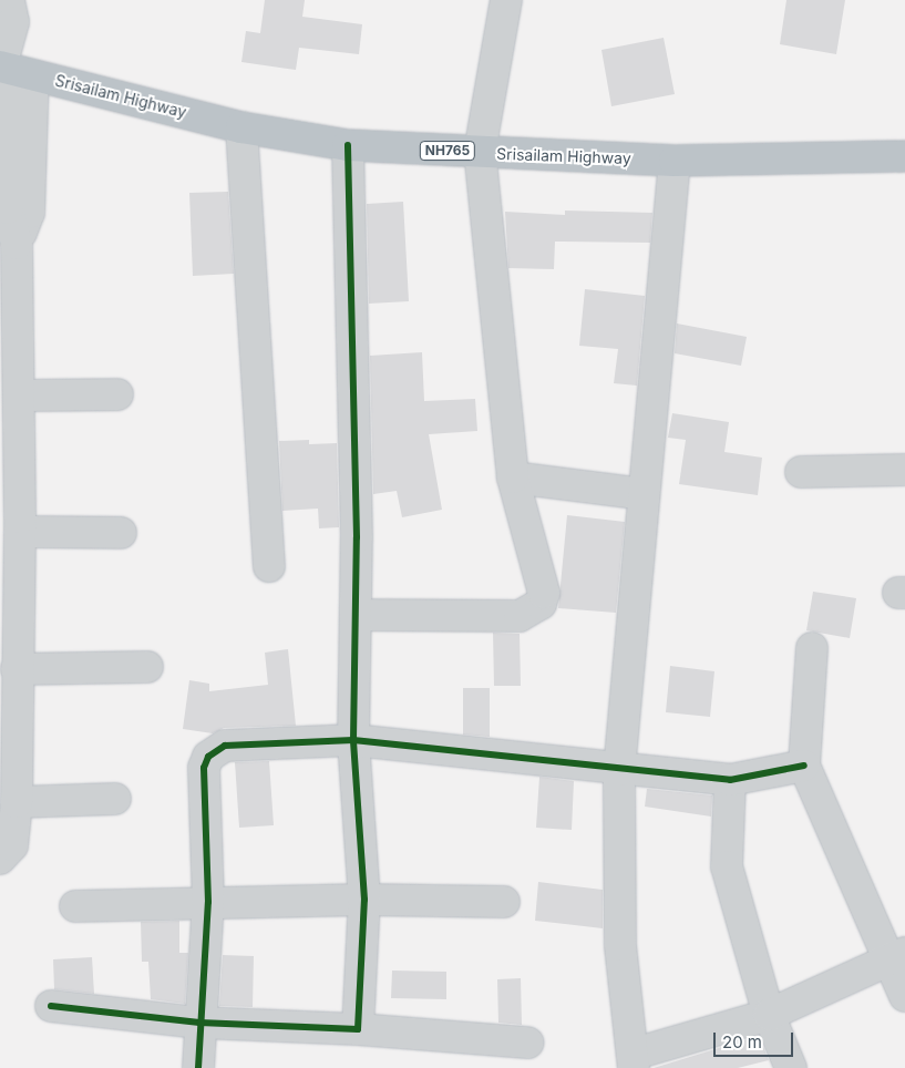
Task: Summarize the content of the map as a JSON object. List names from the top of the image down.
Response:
{
  "streets": {
    "highway": ["Srisailam Highway", "NH765"]
  },
  "scale_bar": "20 m"
}
